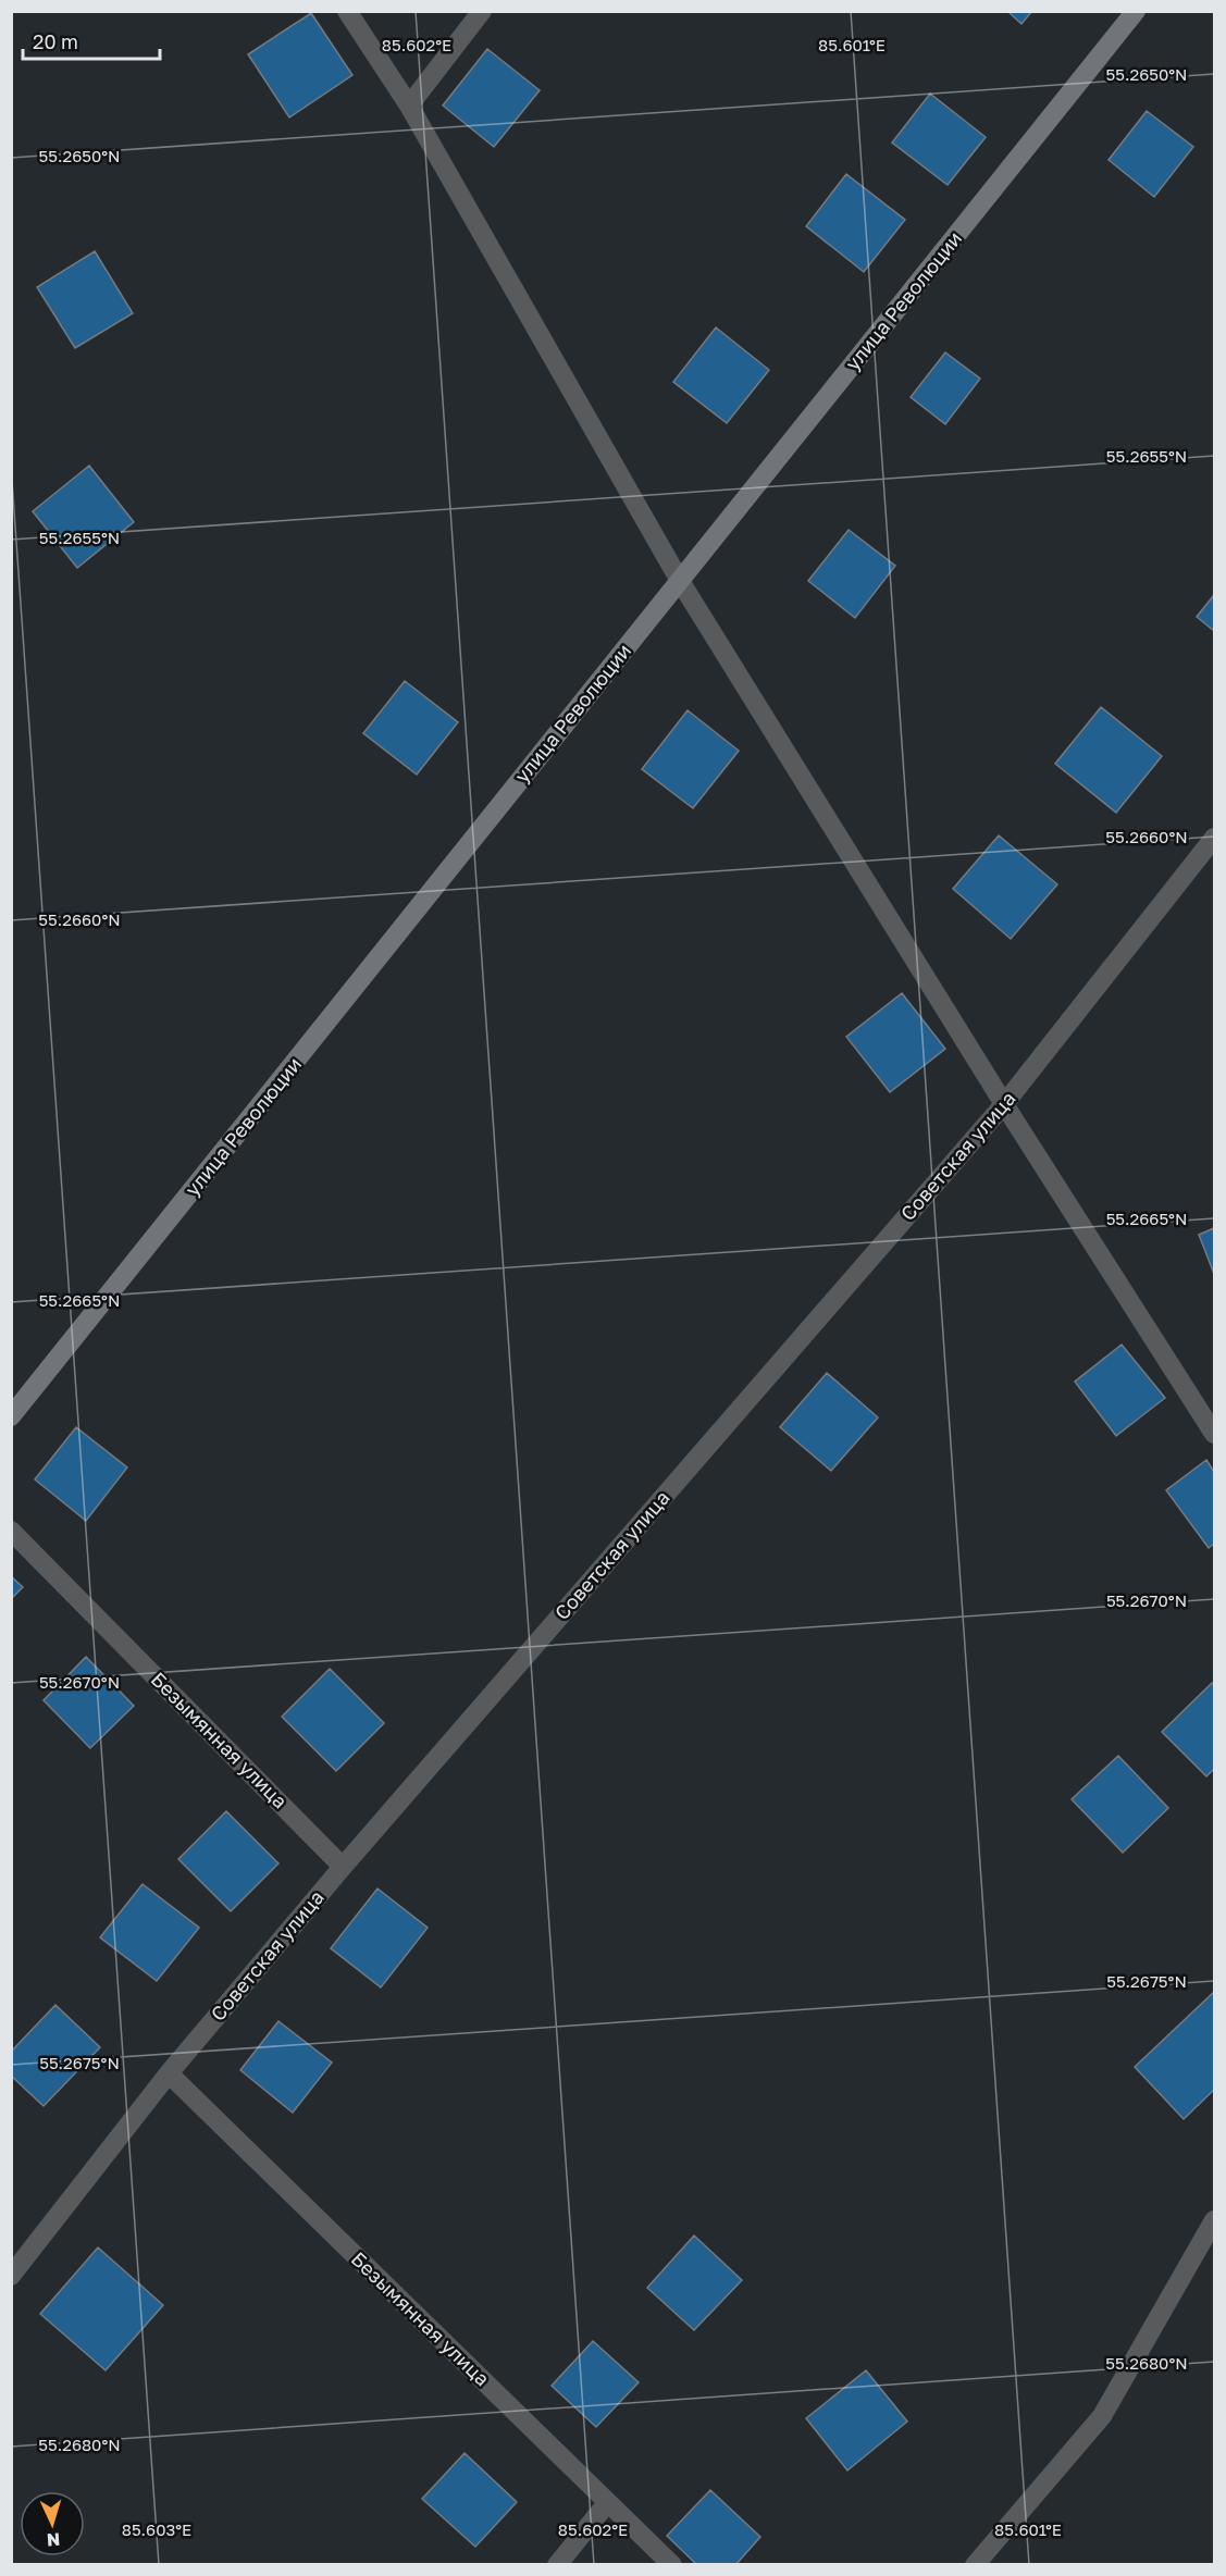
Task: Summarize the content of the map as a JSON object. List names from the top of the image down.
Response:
{
  "streets": {
    "street": ["улица Революции", "Советская улица", "Безымянная улица"]
  },
  "crossings": [
    ["Советская улица", "Безымянная улица"]
  ],
  "scale_bar": "20 m",
  "north": "bottom",
  "coordinates": [
    "85.602°E",
    "85.601°E",
    "55.2650°N",
    "55.2655°N",
    "55.2660°N",
    "55.2665°N",
    "55.2670°N",
    "55.2675°N",
    "55.2680°N",
    "85.603°E"
  ]
}
